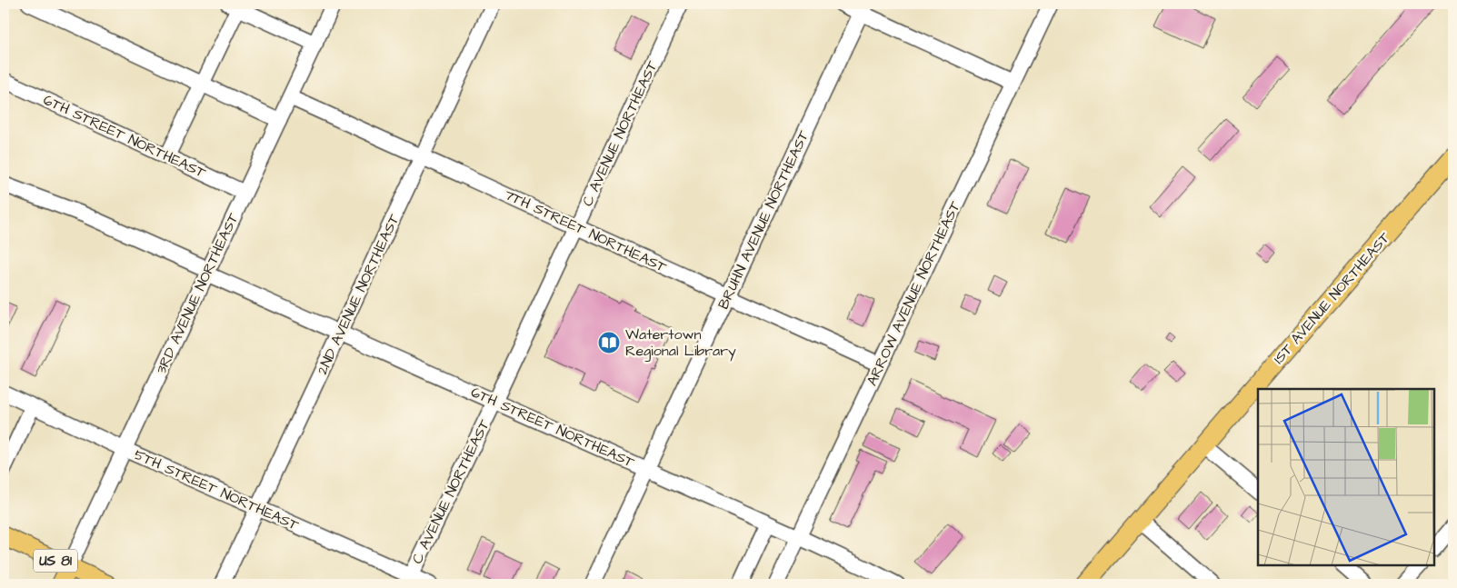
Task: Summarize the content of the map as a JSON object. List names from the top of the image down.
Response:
{
  "streets": {
    "main road": ["3RD AVENUE NORTHEAST", "1ST AVENUE NORTHEAST", "US 81"],
    "street": [
      "C AVENUE NORTHEAST",
      "6TH STREET NORTHEAST",
      "BRUHN AVENUE NORTHEAST",
      "7TH STREET NORTHEAST",
      "ARROW AVENUE NORTHEAST",
      "2ND AVENUE NORTHEAST",
      "5TH STREET NORTHEAST"
    ]
  },
  "crossings": [
    ["C AVENUE NORTHEAST", "6TH STREET NORTHEAST"],
    ["C AVENUE NORTHEAST", "7TH STREET NORTHEAST"],
    ["C AVENUE NORTHEAST", "5TH STREET NORTHEAST"],
    ["6TH STREET NORTHEAST", "BRUHN AVENUE NORTHEAST"],
    ["6TH STREET NORTHEAST", "3RD AVENUE NORTHEAST"],
    ["6TH STREET NORTHEAST", "ARROW AVENUE NORTHEAST"],
    ["6TH STREET NORTHEAST", "2ND AVENUE NORTHEAST"],
    ["BRUHN AVENUE NORTHEAST", "7TH STREET NORTHEAST"],
    ["7TH STREET NORTHEAST", "3RD AVENUE NORTHEAST"],
    ["7TH STREET NORTHEAST", "ARROW AVENUE NORTHEAST"],
    ["7TH STREET NORTHEAST", "2ND AVENUE NORTHEAST"],
    ["3RD AVENUE NORTHEAST", "5TH STREET NORTHEAST"],
    ["3RD AVENUE NORTHEAST", "US 81"],
    ["2ND AVENUE NORTHEAST", "5TH STREET NORTHEAST"]
  ],
  "places": {
    "library": ["Watertown Regional Library"]
  }
}
